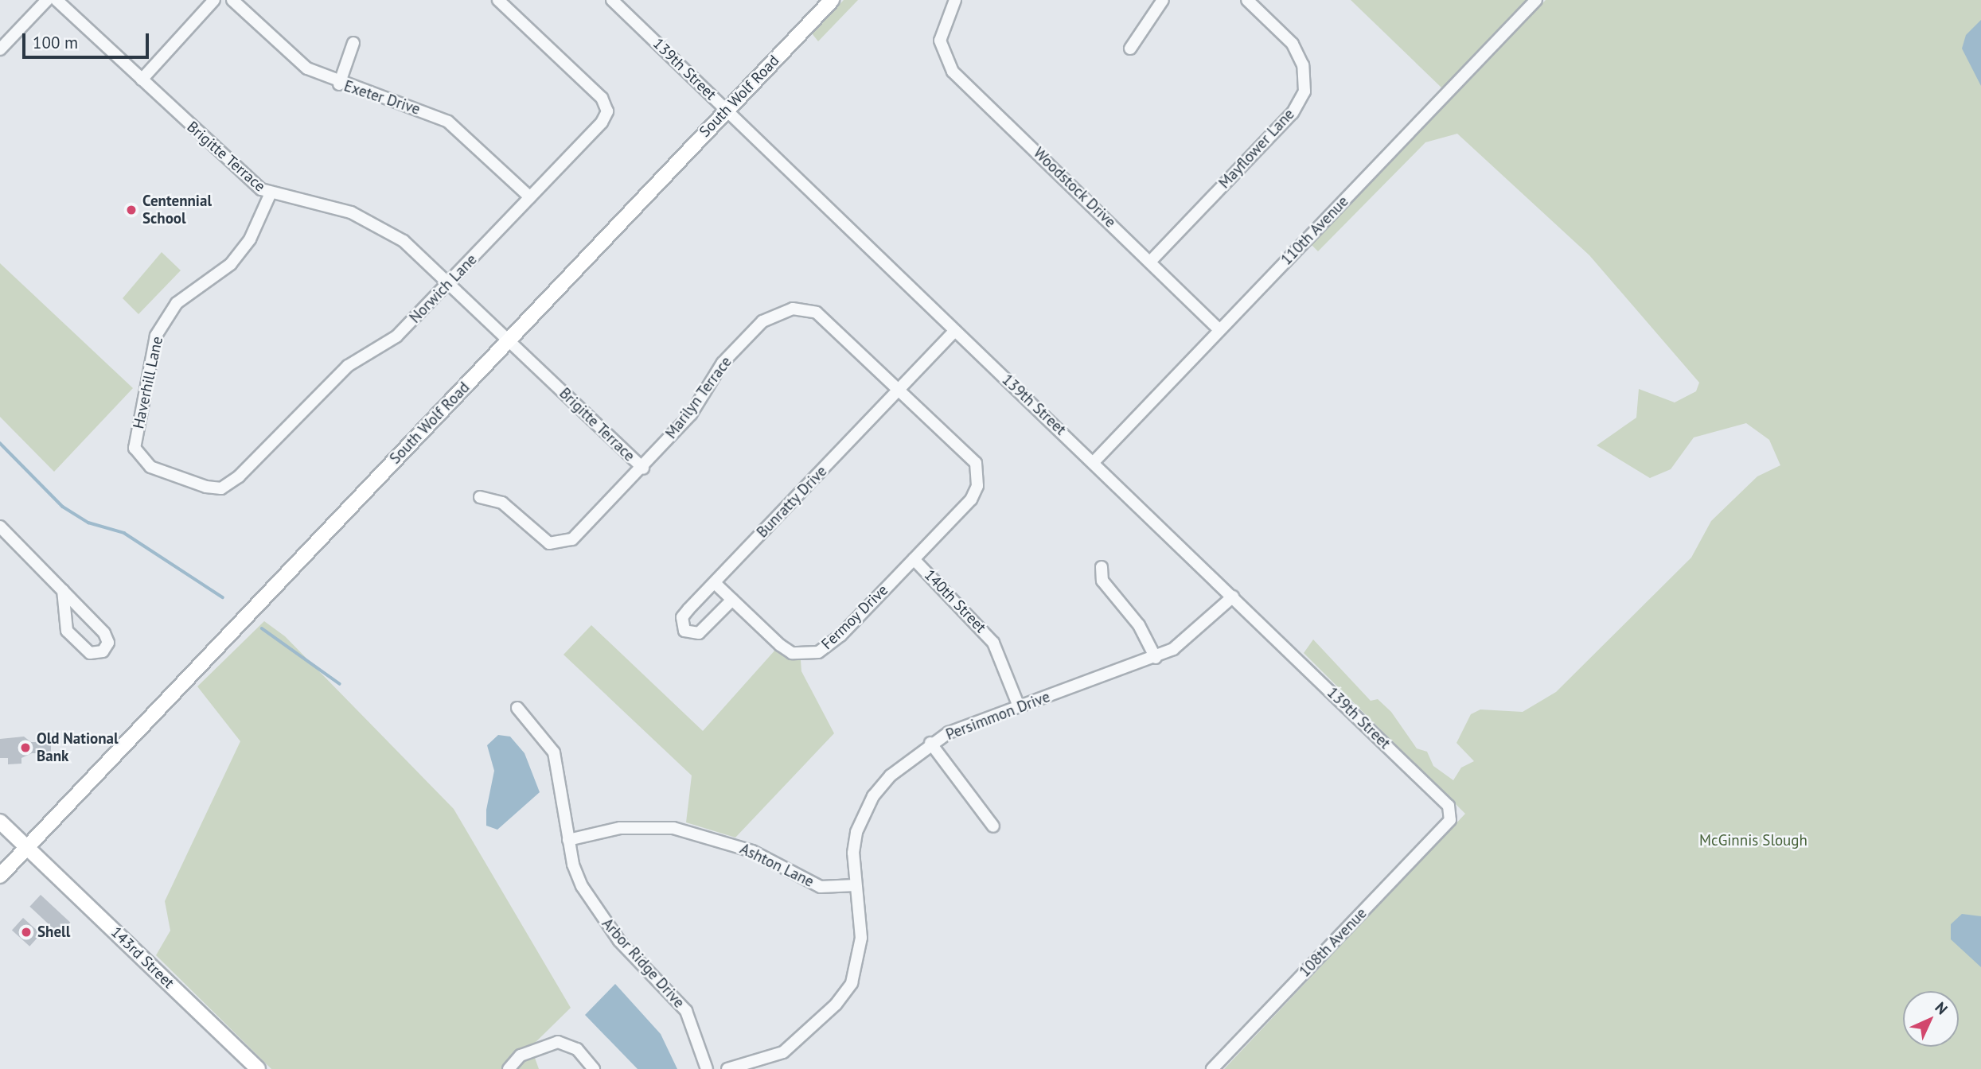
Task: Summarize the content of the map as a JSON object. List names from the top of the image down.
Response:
{
  "streets": {
    "main road": ["South Wolf Road", "143rd Street"],
    "street": [
      "139th Street",
      "Exeter Drive",
      "Mayflower Lane",
      "Brigitte Terrace",
      "Woodstock Drive",
      "110th Avenue",
      "Norwich Lane",
      "Haverhill Lane",
      "Marilyn Terrace",
      "Bunratty Drive",
      "140th Street",
      "Fermoy Drive",
      "Persimmon Drive",
      "Ashton Lane",
      "108th Avenue",
      "Arbor Ridge Drive"
    ]
  },
  "crossings": [
    ["139th Street", "South Wolf Road"],
    ["139th Street", "110th Avenue"],
    ["139th Street", "Bunratty Drive"],
    ["139th Street", "Persimmon Drive"],
    ["139th Street", "108th Avenue"],
    ["South Wolf Road", "Brigitte Terrace"],
    ["South Wolf Road", "143rd Street"],
    ["Exeter Drive", "Norwich Lane"],
    ["Mayflower Lane", "Woodstock Drive"],
    ["Brigitte Terrace", "Norwich Lane"],
    ["Brigitte Terrace", "Haverhill Lane"],
    ["Brigitte Terrace", "Marilyn Terrace"],
    ["Woodstock Drive", "110th Avenue"],
    ["Norwich Lane", "Haverhill Lane"],
    ["Marilyn Terrace", "Bunratty Drive"],
    ["Marilyn Terrace", "140th Street"],
    ["Marilyn Terrace", "Fermoy Drive"],
    ["Bunratty Drive", "Fermoy Drive"],
    ["140th Street", "Fermoy Drive"],
    ["140th Street", "Persimmon Drive"],
    ["Persimmon Drive", "Ashton Lane"],
    ["Ashton Lane", "Arbor Ridge Drive"]
  ],
  "parks": ["McGinnis Slough"],
  "places": ["Centennial School", "Old National Bank", "Shell"],
  "scale_bar": "100 m",
  "north": "top right"
}
